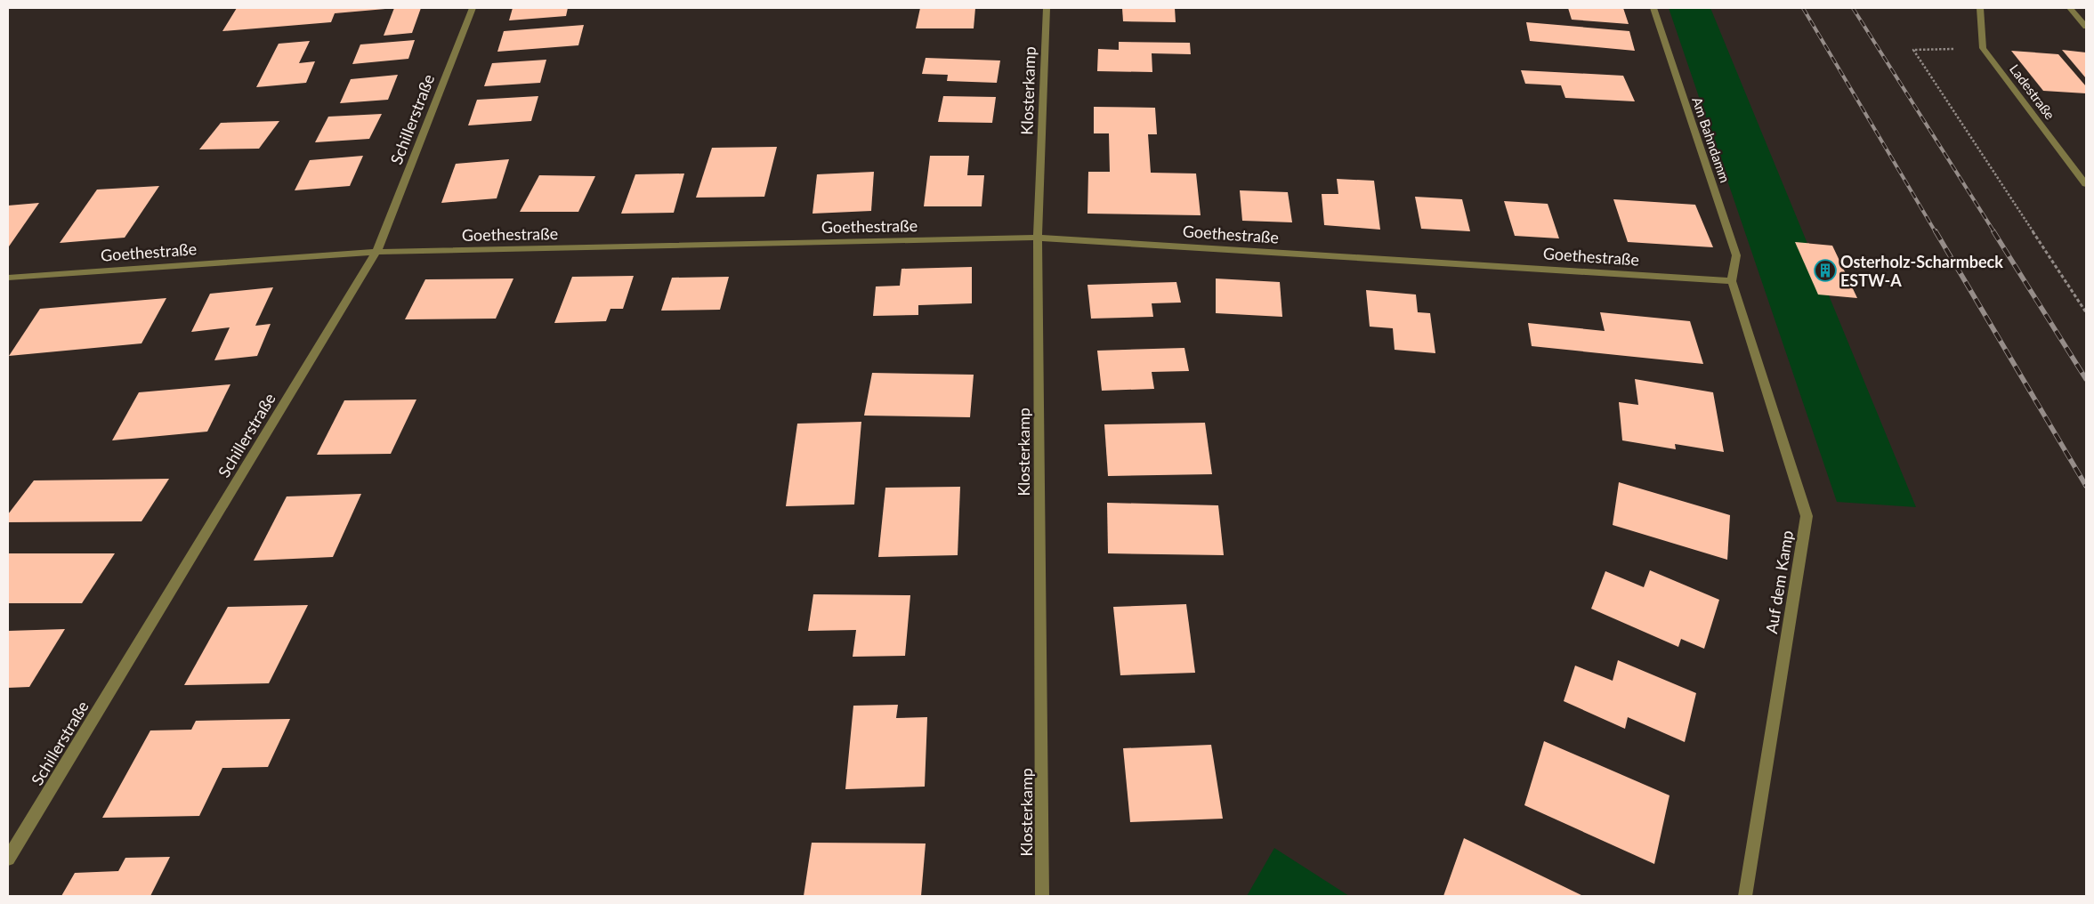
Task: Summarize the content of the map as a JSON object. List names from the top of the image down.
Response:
{
  "streets": {
    "street": [
      "Klosterkamp",
      "Ladestraße",
      "Schillerstraße",
      "Am Bahndamm",
      "Goethestraße",
      "Auf dem Kamp"
    ]
  },
  "crossings": [
    ["Klosterkamp", "Goethestraße"],
    ["Schillerstraße", "Goethestraße"],
    ["Am Bahndamm", "Goethestraße"],
    ["Am Bahndamm", "Auf dem Kamp"],
    ["Goethestraße", "Auf dem Kamp"]
  ],
  "places": {
    "building": ["Osterholz-Scharmbeck ESTW-A"]
  }
}
